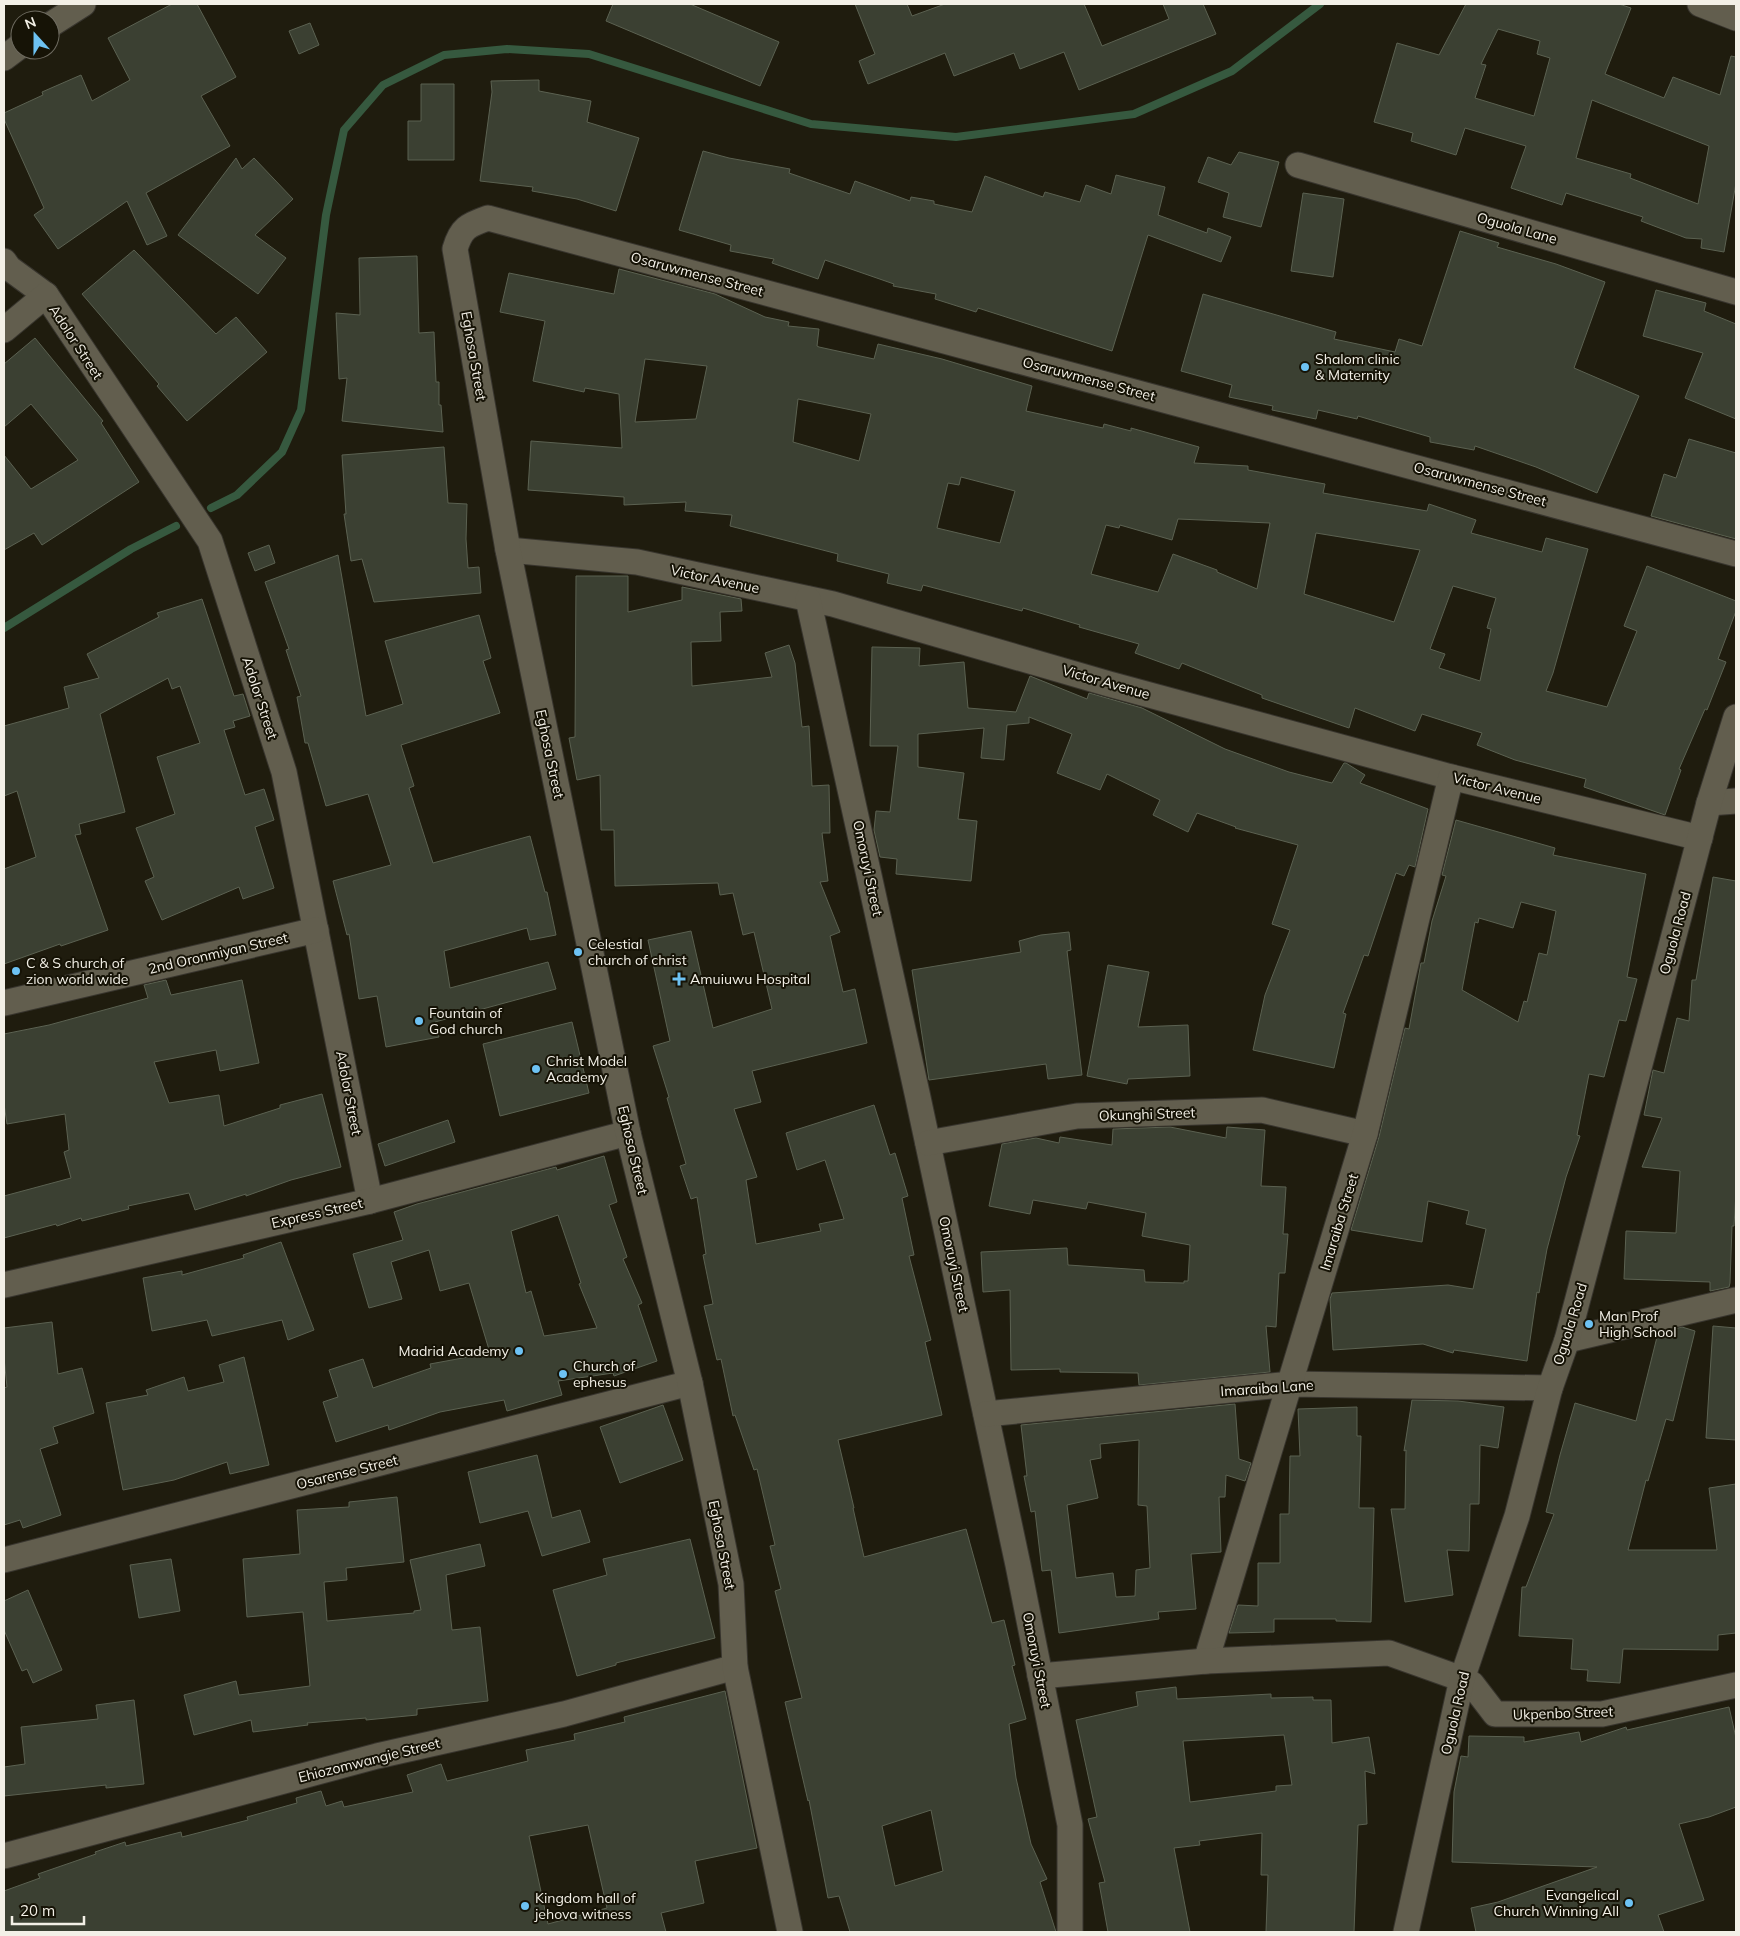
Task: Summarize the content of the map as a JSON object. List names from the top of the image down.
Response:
{
  "streets": {
    "street": [
      "Oguola Lane",
      "Osaruwmense Street",
      "Adolor Street",
      "Eghosa Street",
      "Victor Avenue",
      "Omoruyi Street",
      "Oguola Road",
      "2nd Oronmiyan Street",
      "Okunghi Street",
      "Express Street",
      "Imaraiba Street",
      "Imaraiba Lane",
      "Osarense Street",
      "Ukpenbo Street",
      "Ehiozomwangie Street"
    ]
  },
  "crossings": [
    ["Osaruwmense Street", "Eghosa Street"],
    ["Adolor Street", "2nd Oronmiyan Street"],
    ["Adolor Street", "Express Street"],
    ["Eghosa Street", "Victor Avenue"],
    ["Eghosa Street", "Express Street"],
    ["Eghosa Street", "Osarense Street"],
    ["Eghosa Street", "Ehiozomwangie Street"],
    ["Victor Avenue", "Omoruyi Street"],
    ["Victor Avenue", "Oguola Road"],
    ["Victor Avenue", "Imaraiba Street"],
    ["Omoruyi Street", "Okunghi Street"],
    ["Omoruyi Street", "Imaraiba Lane"],
    ["Oguola Road", "Imaraiba Lane"],
    ["Oguola Road", "Ukpenbo Street"],
    ["Okunghi Street", "Imaraiba Street"],
    ["Imaraiba Street", "Imaraiba Lane"]
  ],
  "places": {
    "other": [
      "Shalom clinic & Maternity",
      "Celestial church of christ",
      "C & S church of zion world wide",
      "Fountain of God church",
      "Christ Model Academy",
      "Man Prof High School",
      "Madrid Academy",
      "Church of ephesus",
      "Evangelical Church Winning All",
      "Kingdom hall of jehova witness"
    ],
    "health": ["Amuiuwu Hospital"]
  },
  "scale_bar": "20 m",
  "north": "top"
}
